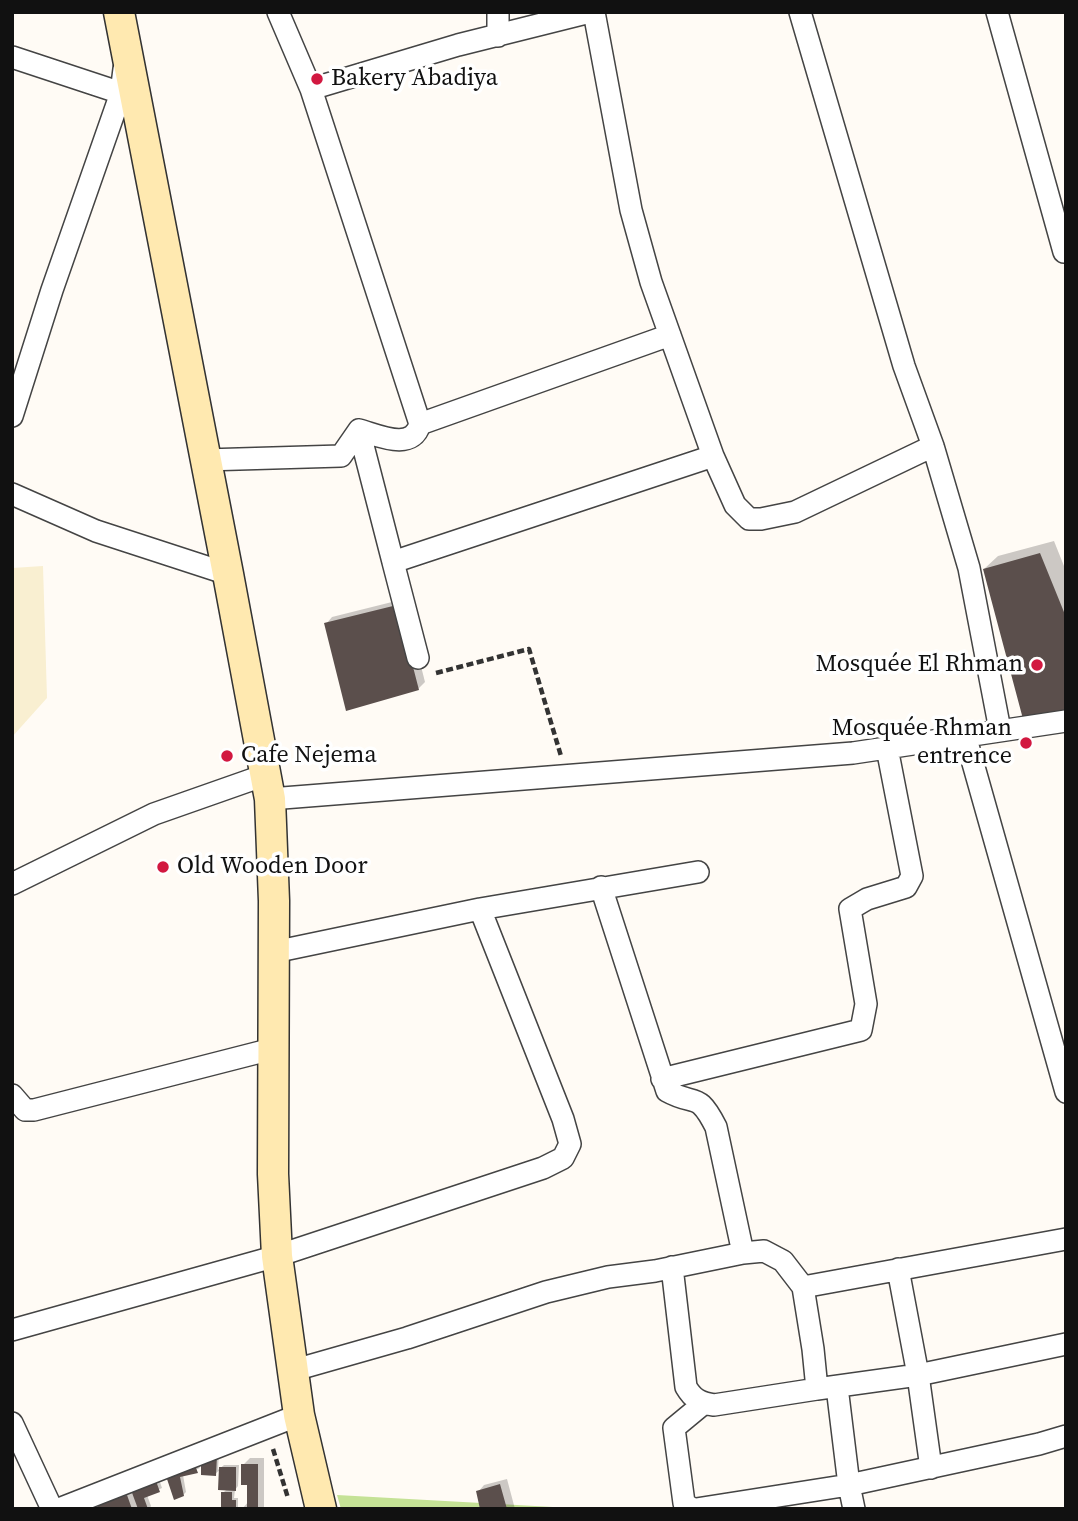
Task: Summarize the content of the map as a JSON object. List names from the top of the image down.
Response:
{
  "places": [
    "Bakery Abadiya",
    "Mosquée El Rhman",
    "Mosquée Rhman entrence",
    "Cafe Nejema",
    "Old Wooden Door"
  ]
}
